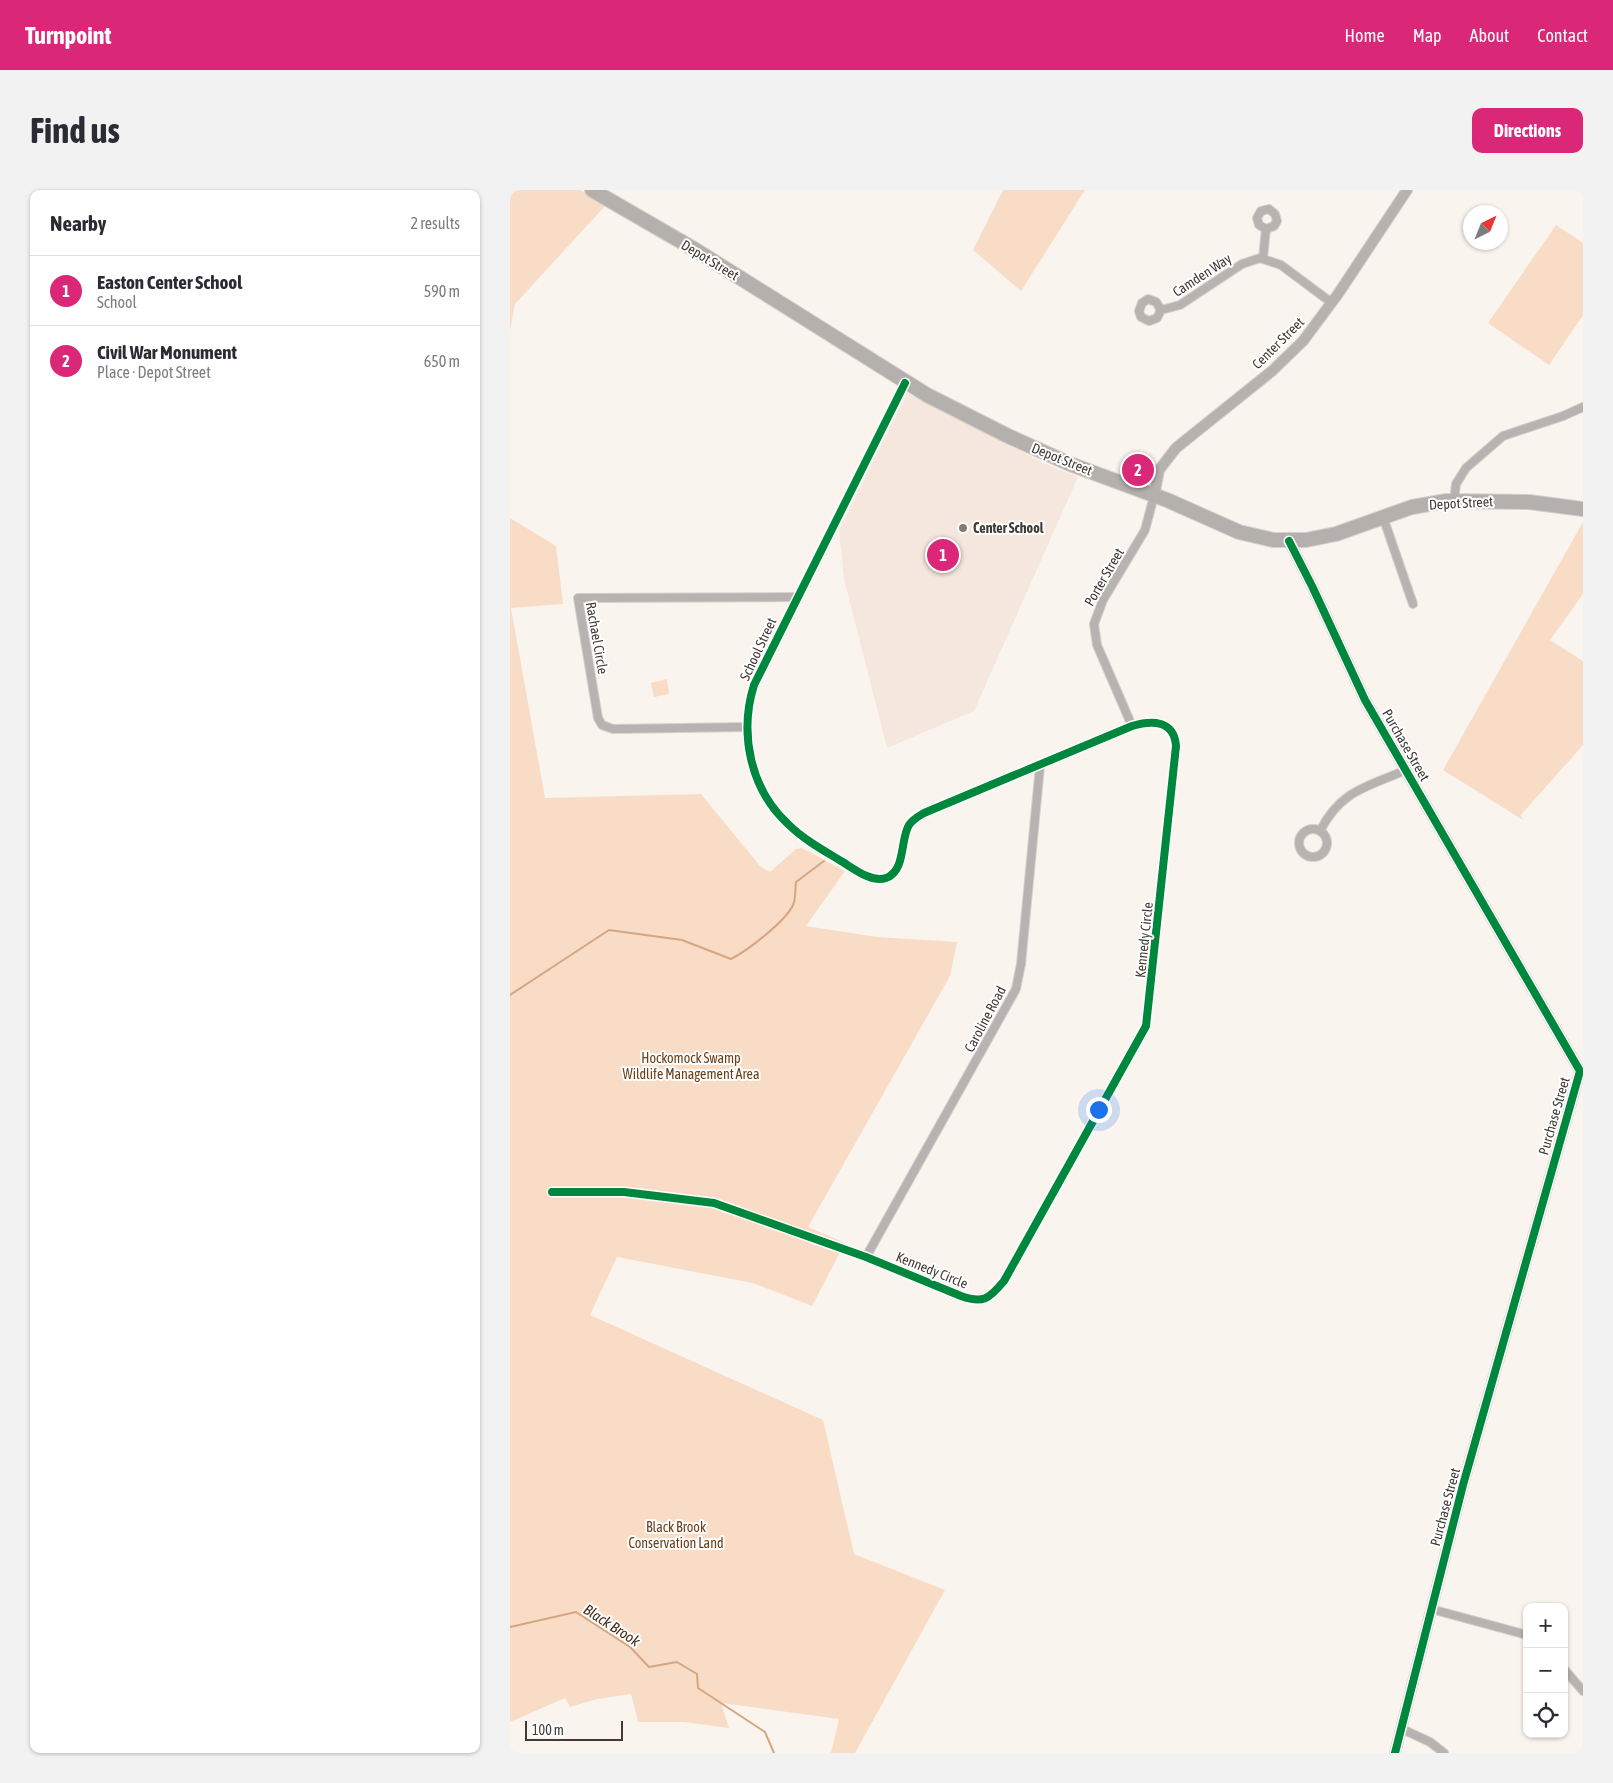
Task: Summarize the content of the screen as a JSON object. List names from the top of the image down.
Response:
{
  "streets": {
    "highway": ["Depot Street"],
    "street": [
      "Camden Way",
      "Center Street",
      "Porter Street",
      "Rachael Circle",
      "School Street",
      "Purchase Street",
      "Kennedy Circle",
      "Caroline Road"
    ]
  },
  "crossings": [
    ["Depot Street", "Center Street"],
    ["Depot Street", "Porter Street"],
    ["Depot Street", "School Street"],
    ["Depot Street", "Purchase Street"],
    ["Center Street", "Porter Street"],
    ["Porter Street", "Kennedy Circle"],
    ["Rachael Circle", "School Street"],
    ["School Street", "Kennedy Circle"],
    ["Kennedy Circle", "Caroline Road"]
  ],
  "water": ["Black Brook"],
  "parks": ["Hockomock Swamp Wildlife Management Area", "Black Brook Conservation Land"],
  "places": ["Center School"],
  "scale_bar": "100 m",
  "north": "top right",
  "page": {
    "header": "Turnpoint",
    "nav": [
      "Home",
      "Map",
      "About",
      "Contact"
    ],
    "buttons": "Directions",
    "title": "Find us",
    "heading": ["Nearby", "2 results"],
    "list": [
      {
        "mark": "1",
        "name": "Easton Center School",
        "note": "School",
        "value": "590 m"
      },
      {
        "mark": "2",
        "name": "Civil War Monument",
        "note": "Place · Depot Street",
        "value": "650 m"
      }
    ],
    "pins": ["2", "1"],
    "map_buttons": ["+", "−"],
    "scale": "100 m"
  }
}
